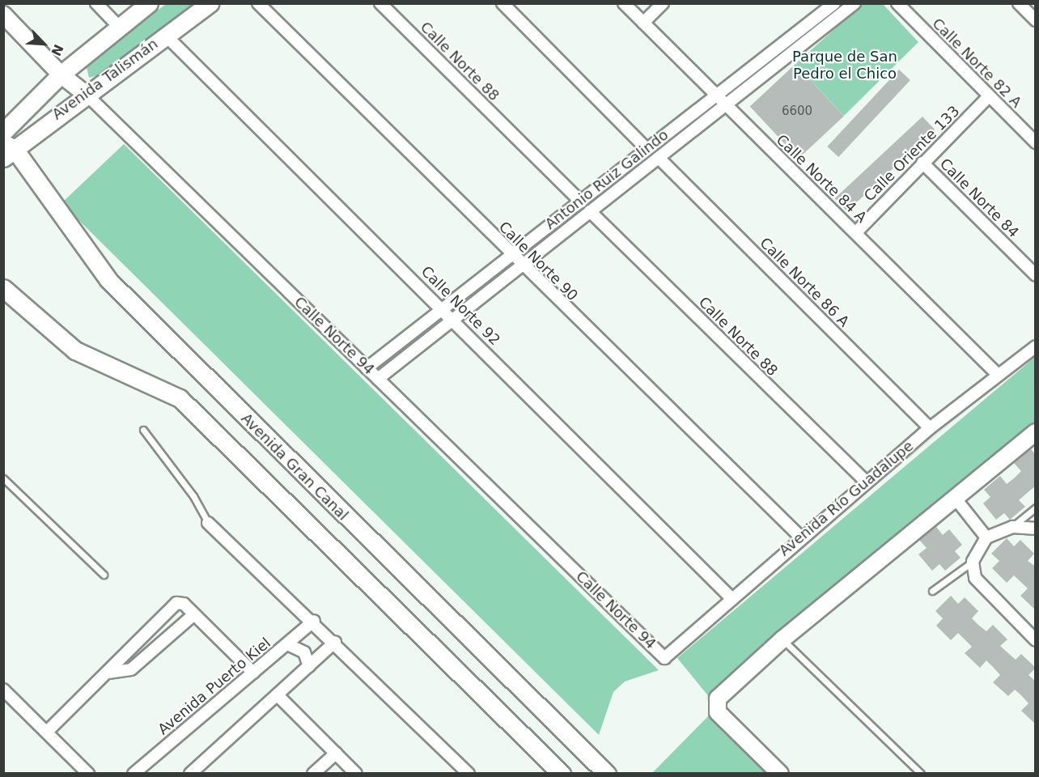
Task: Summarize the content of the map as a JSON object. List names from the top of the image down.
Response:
{
  "streets": {
    "main road": ["Avenida Talismán", "Avenida Gran Canal"],
    "street": [
      "Calle Norte 88",
      "Calle Norte 82 A",
      "Calle Oriente 133",
      "Calle Norte 84 A",
      "Antonio Ruiz Galindo",
      "Calle Norte 84",
      "Calle Norte 90",
      "Calle Norte 86 A",
      "Calle Norte 92",
      "Calle Norte 94",
      "Avenida Río Guadalupe",
      "Avenida Puerto Kiel"
    ]
  },
  "crossings": [
    ["Calle Norte 88", "Antonio Ruiz Galindo"],
    ["Calle Norte 88", "Avenida Río Guadalupe"],
    ["Calle Norte 82 A", "Calle Oriente 133"],
    ["Avenida Talismán", "Calle Norte 92"],
    ["Avenida Talismán", "Calle Norte 94"],
    ["Avenida Talismán", "Avenida Gran Canal"],
    ["Calle Oriente 133", "Calle Norte 84 A"],
    ["Calle Oriente 133", "Calle Norte 84"],
    ["Calle Norte 84 A", "Antonio Ruiz Galindo"],
    ["Calle Norte 84 A", "Avenida Río Guadalupe"],
    ["Antonio Ruiz Galindo", "Calle Norte 90"],
    ["Antonio Ruiz Galindo", "Calle Norte 86 A"],
    ["Antonio Ruiz Galindo", "Calle Norte 92"],
    ["Antonio Ruiz Galindo", "Calle Norte 94"],
    ["Calle Norte 90", "Avenida Río Guadalupe"],
    ["Calle Norte 86 A", "Avenida Río Guadalupe"],
    ["Calle Norte 92", "Avenida Río Guadalupe"],
    ["Calle Norte 94", "Avenida Río Guadalupe"]
  ],
  "parks": ["Parque de San Pedro el Chico"],
  "house_numbers": ["6600"],
  "north": "bottom right"
}
